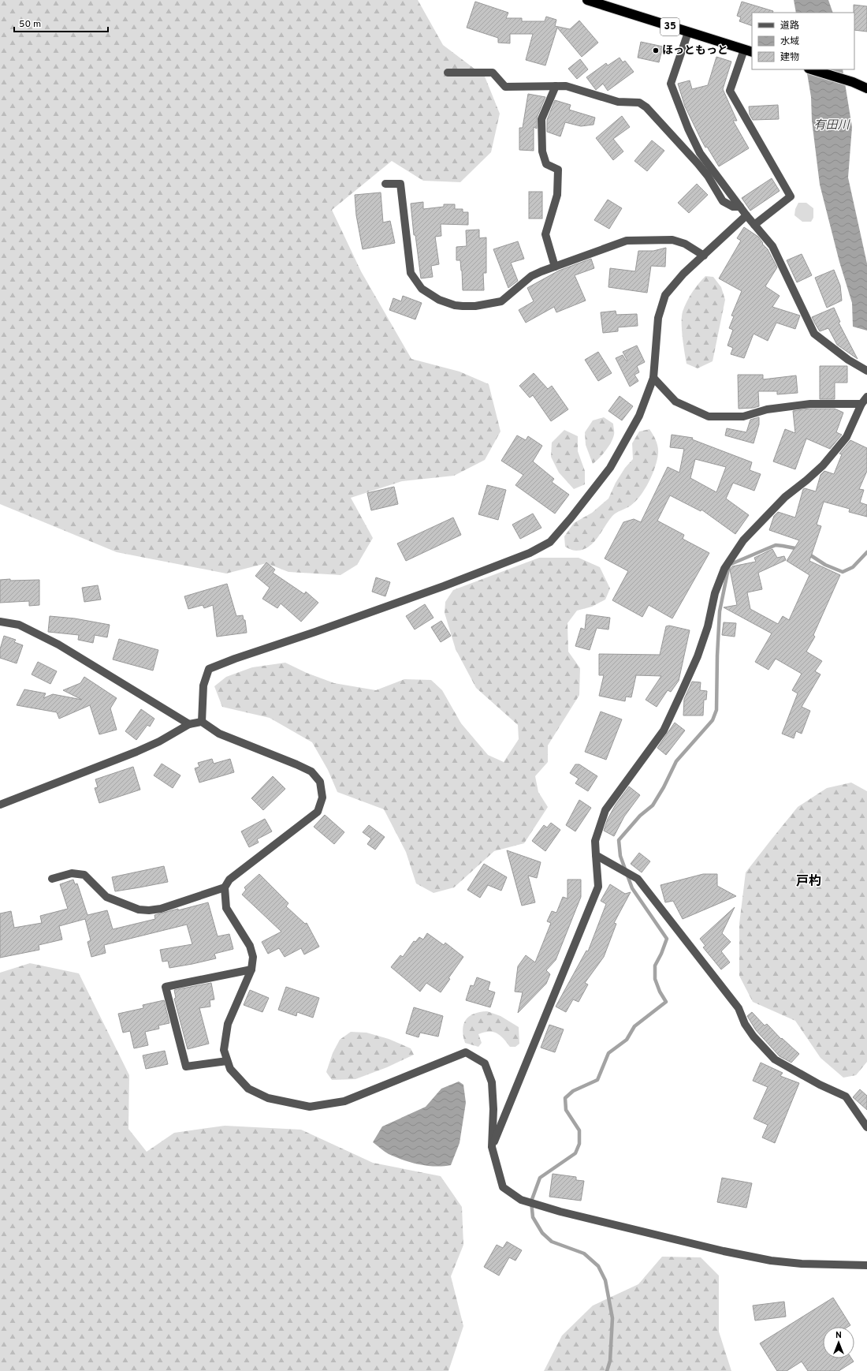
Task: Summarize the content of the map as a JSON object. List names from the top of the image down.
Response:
{
  "streets": {
    "highway": ["35"]
  },
  "districts": ["戸杓"],
  "water": ["有田川"],
  "places": ["ほっともっと"],
  "legend": ["道路", "水域", "建物"],
  "scale_bar": "50 m",
  "north": "top"
}
